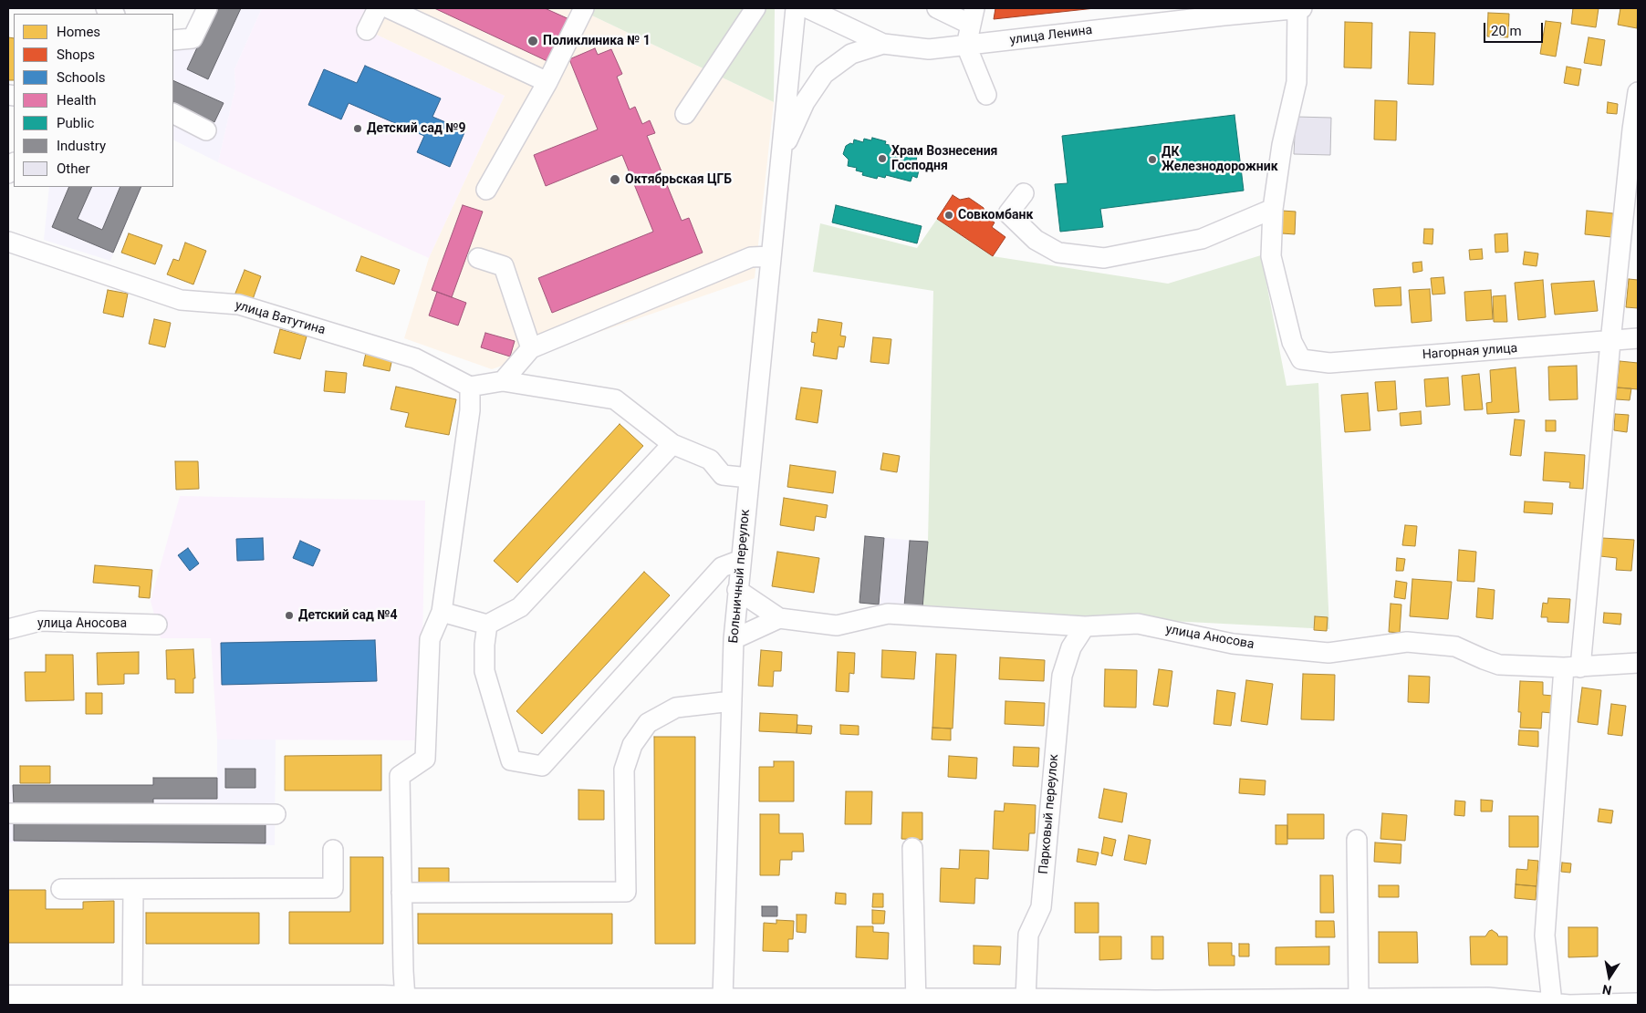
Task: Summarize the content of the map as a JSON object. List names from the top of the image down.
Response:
{
  "streets": {
    "street": [
      "улица Ленина",
      "улица Ватутина",
      "Нагорная улица",
      "Больничный переулок",
      "улица Аносова",
      "Парковый переулок"
    ]
  },
  "crossings": [
    ["улица Ленина", "Больничный переулок"],
    ["Больничный переулок", "улица Аносова"],
    ["улица Аносова", "Парковый переулок"]
  ],
  "places": [
    "Поликлиника № 1",
    "Детский сад №9",
    "Храм Вознесения Господня",
    "ДК Железнодорожник",
    "Октябрьская ЦГБ",
    "Совкомбанк",
    "Детский сад №4"
  ],
  "legend": [
    "Homes",
    "Shops",
    "Schools",
    "Health",
    "Public",
    "Industry",
    "Other"
  ],
  "scale_bar": "20 m",
  "north": "bottom"
}
